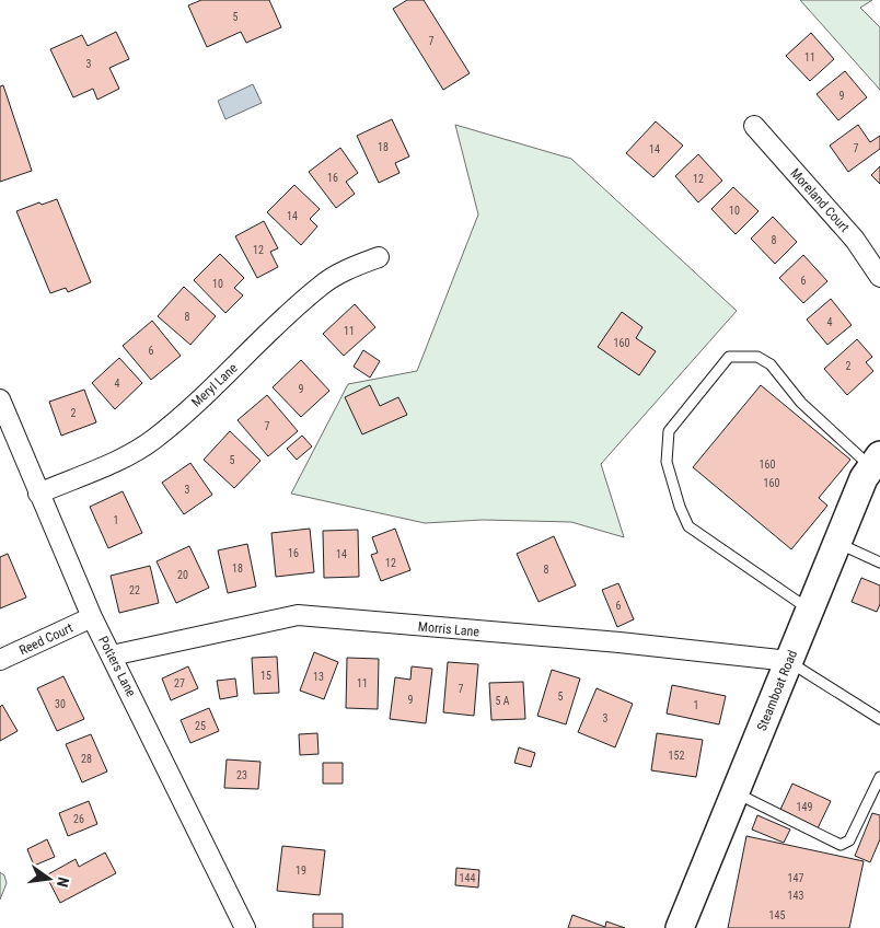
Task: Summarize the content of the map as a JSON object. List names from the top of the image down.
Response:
{
  "streets": {
    "street": [
      "Moreland Court",
      "Meryl Lane",
      "Morris Lane",
      "Reed Court",
      "Potters Lane",
      "Steamboat Road"
    ]
  },
  "crossings": [
    ["Meryl Lane", "Potters Lane"],
    ["Morris Lane", "Potters Lane"],
    ["Morris Lane", "Steamboat Road"],
    ["Reed Court", "Potters Lane"]
  ],
  "house_numbers": [
    "5",
    "7",
    "11",
    "3",
    "9",
    "18",
    "7",
    "14",
    "16",
    "12",
    "10",
    "14",
    "8",
    "12",
    "6",
    "10",
    "8",
    "4",
    "11",
    "160",
    "6",
    "2",
    "4",
    "9",
    "2",
    "7",
    "5",
    "160",
    "160",
    "3",
    "1",
    "16",
    "14",
    "12",
    "18",
    "8",
    "20",
    "22",
    "6",
    "15",
    "13",
    "27",
    "11",
    "7",
    "5",
    "9",
    "5 A",
    "30",
    "1",
    "3",
    "25",
    "152",
    "28",
    "23",
    "149",
    "26",
    "19",
    "144",
    "147",
    "143",
    "145"
  ],
  "north": "right"
}
